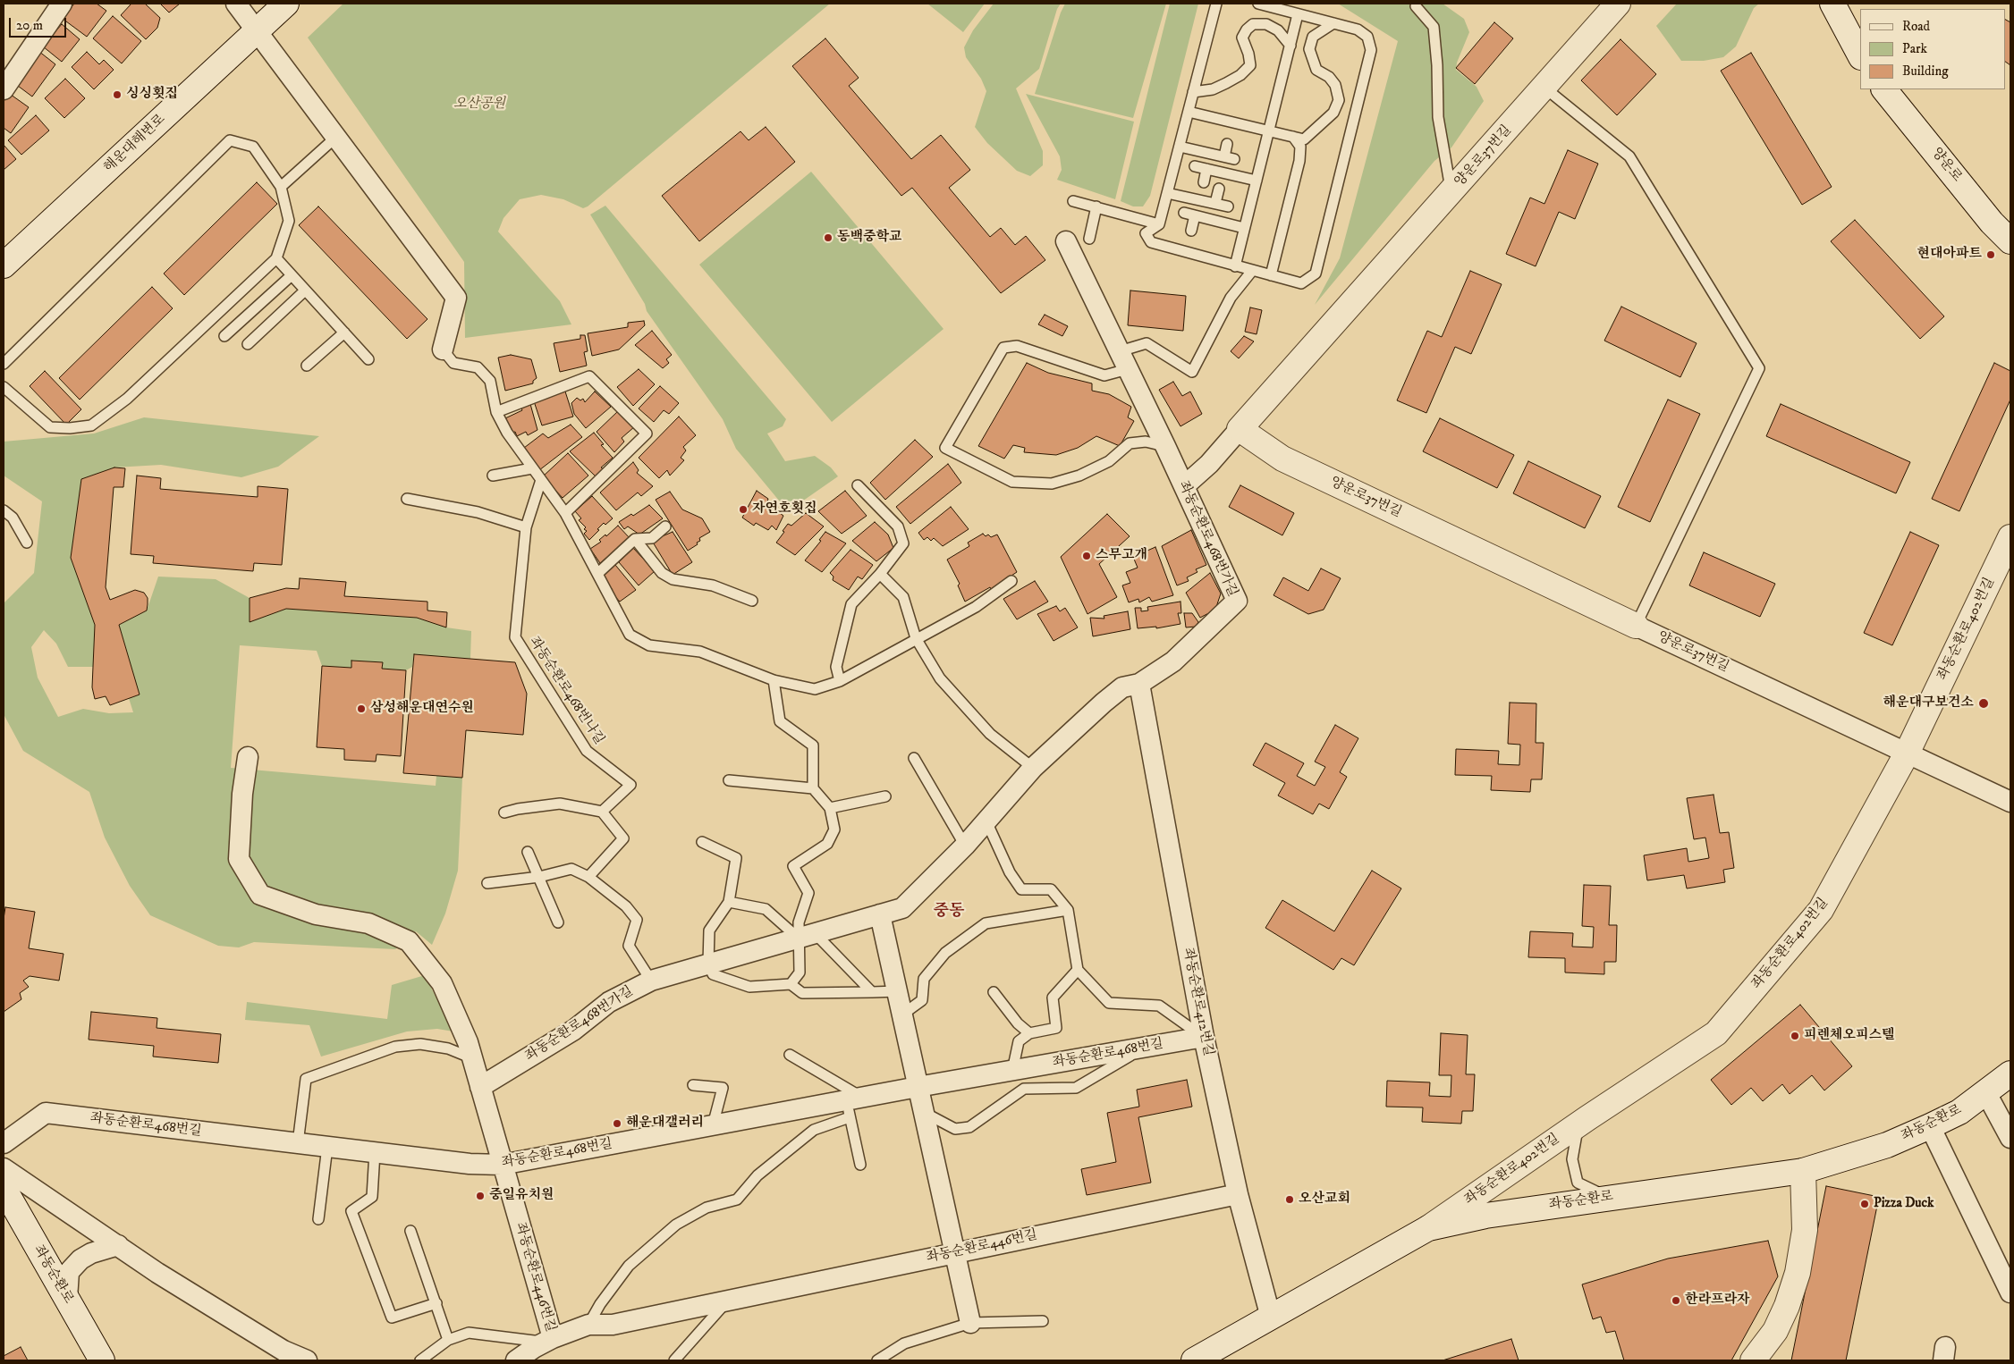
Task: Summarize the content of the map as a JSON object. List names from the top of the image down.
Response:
{
  "streets": {
    "street": [
      "해운대해변로",
      "양운로37번길",
      "양운로",
      "좌동순환로468번가길",
      "좌동순환로402번길",
      "좌동순환로412번길",
      "좌동순환로468번길",
      "좌동순환로",
      "좌동순환로446번길"
    ],
    "lane": ["좌동순환로468번나길"]
  },
  "crossings": [
    ["양운로37번길", "좌동순환로402번길"],
    ["좌동순환로468번가길", "좌동순환로412번길"],
    ["좌동순환로402번길", "좌동순환로"],
    ["좌동순환로412번길", "좌동순환로468번길"],
    ["좌동순환로412번길", "좌동순환로"],
    ["좌동순환로412번길", "좌동순환로446번길"],
    ["좌동순환로468번길", "좌동순환로446번길"]
  ],
  "districts": ["중동"],
  "parks": ["오산공원"],
  "places": [
    "싱싱횟집",
    "동백중학교",
    "현대아파트",
    "자연호횟집",
    "스무고개",
    "해운대구보건소",
    "삼성해운대연수원",
    "피렌체오피스텔",
    "해운대갤러리",
    "중일유치원",
    "오산교회",
    "Pizza Duck",
    "한라프라자"
  ],
  "legend": ["Road", "Park", "Building"],
  "scale_bar": "20 m"
}
